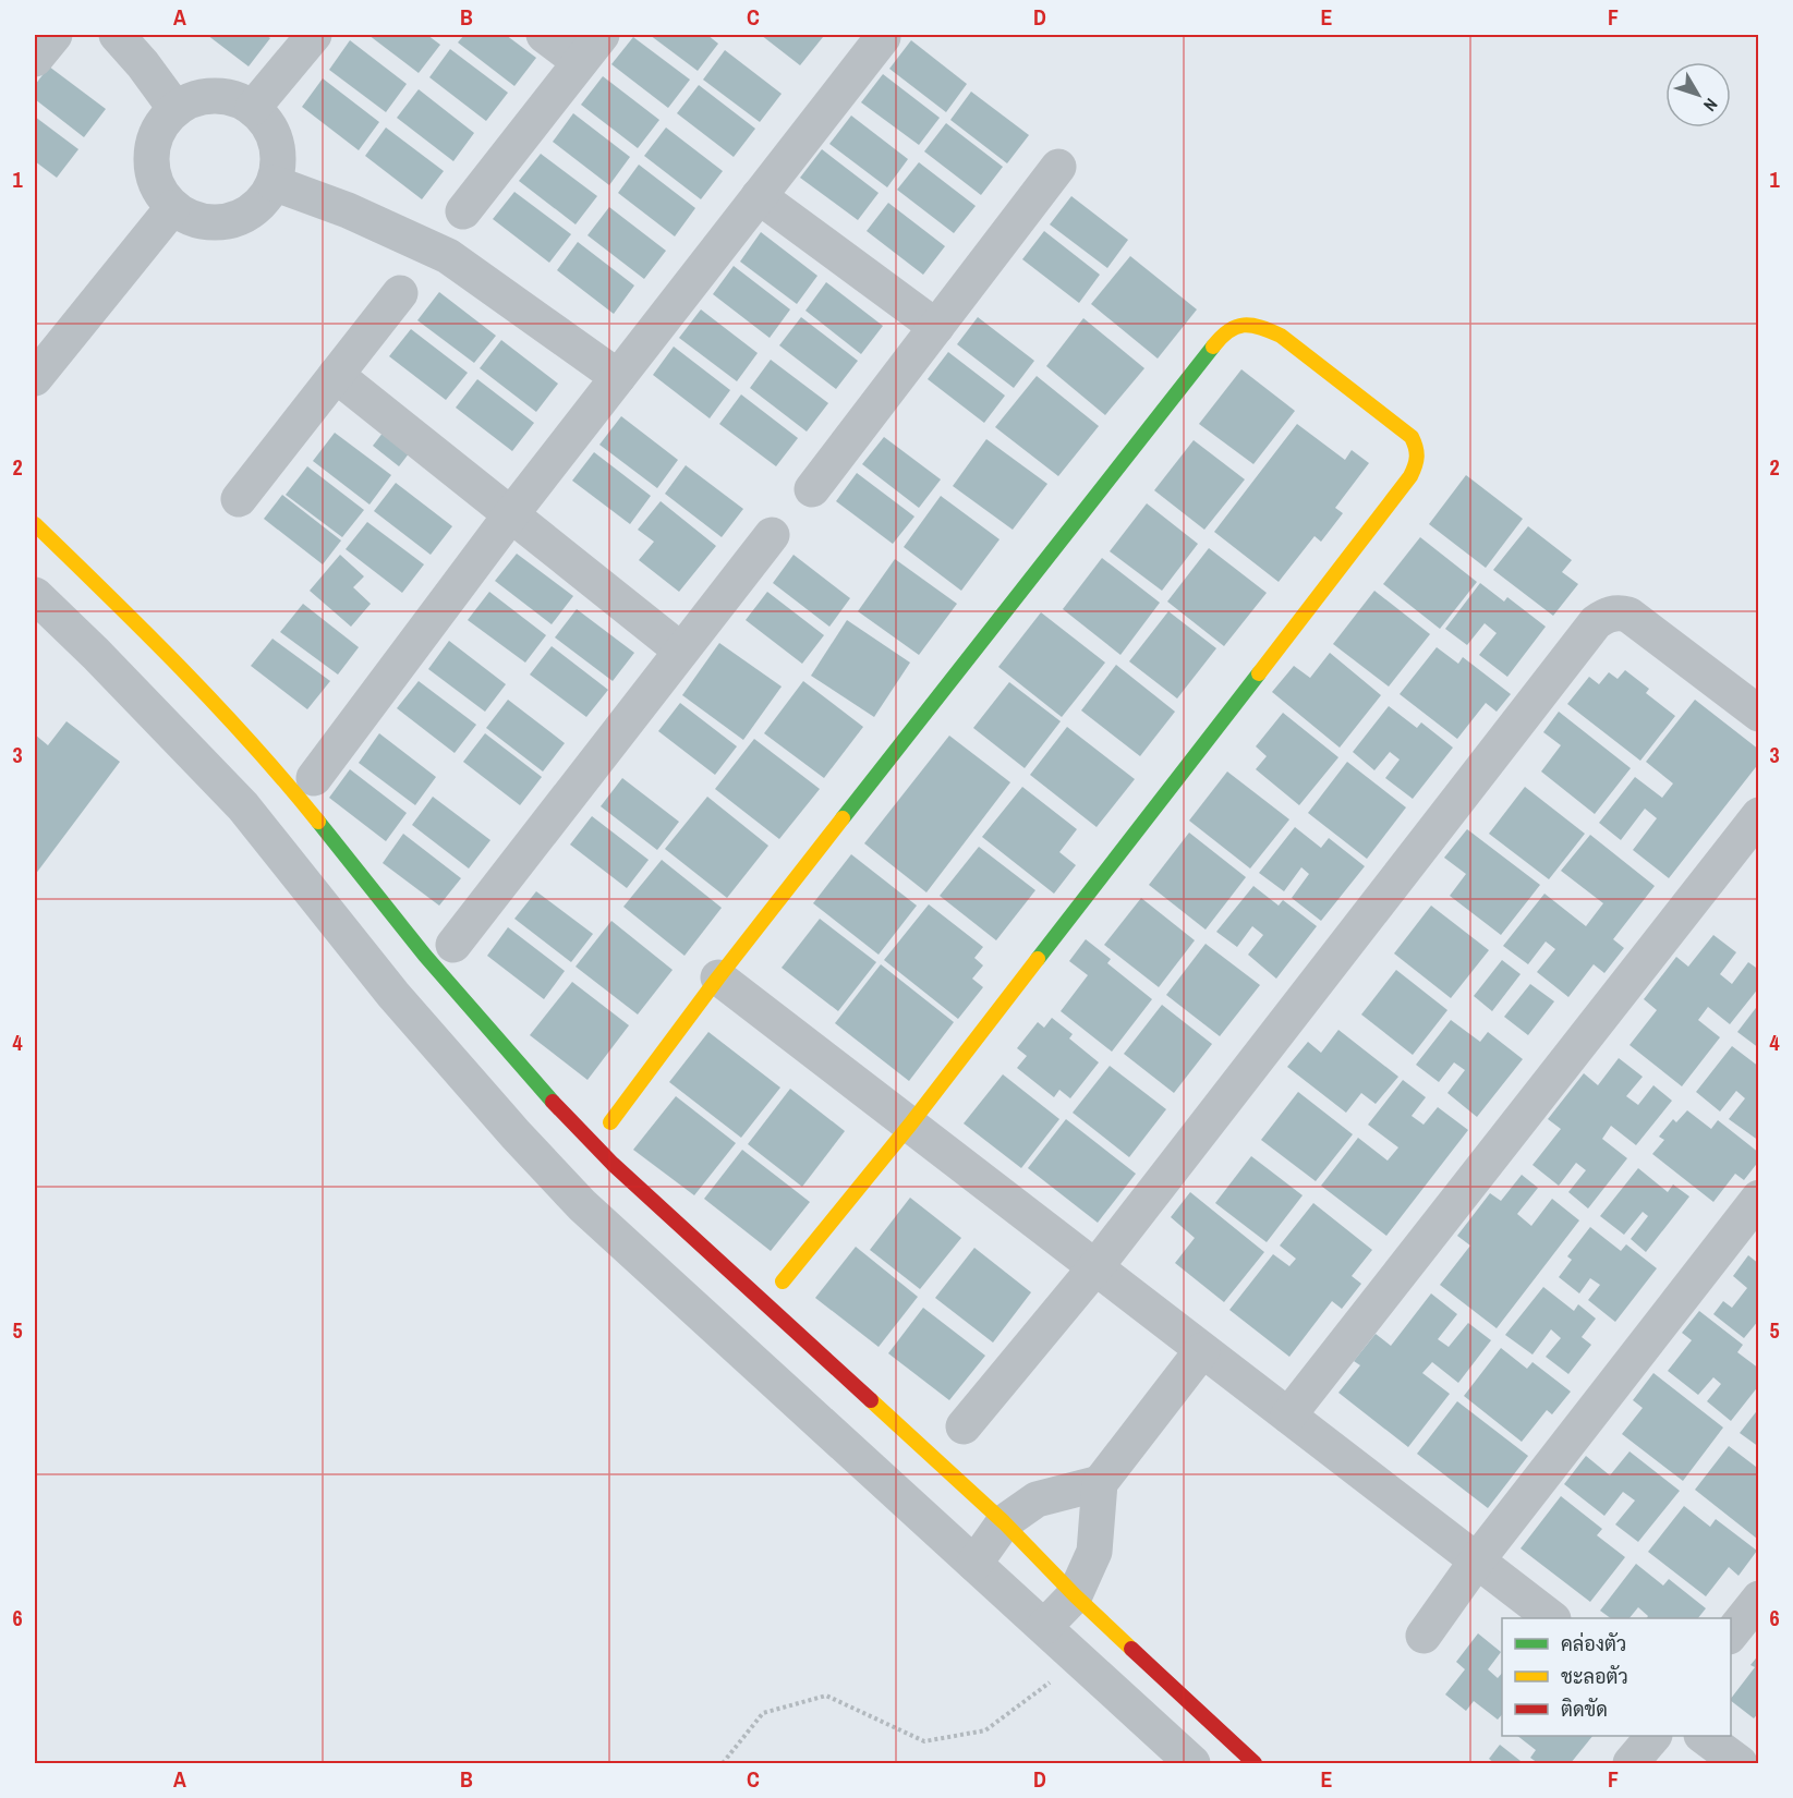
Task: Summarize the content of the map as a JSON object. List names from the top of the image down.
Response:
{
  "legend": ["คล่องตัว", "ชะลอตัว", "ติดขัด"],
  "north": "bottom right",
  "grid": {
    "columns": [
      "A",
      "B",
      "C",
      "D",
      "E",
      "F"
    ],
    "rows": [
      "1",
      "2",
      "3",
      "4",
      "5",
      "6"
    ]
  }
}
